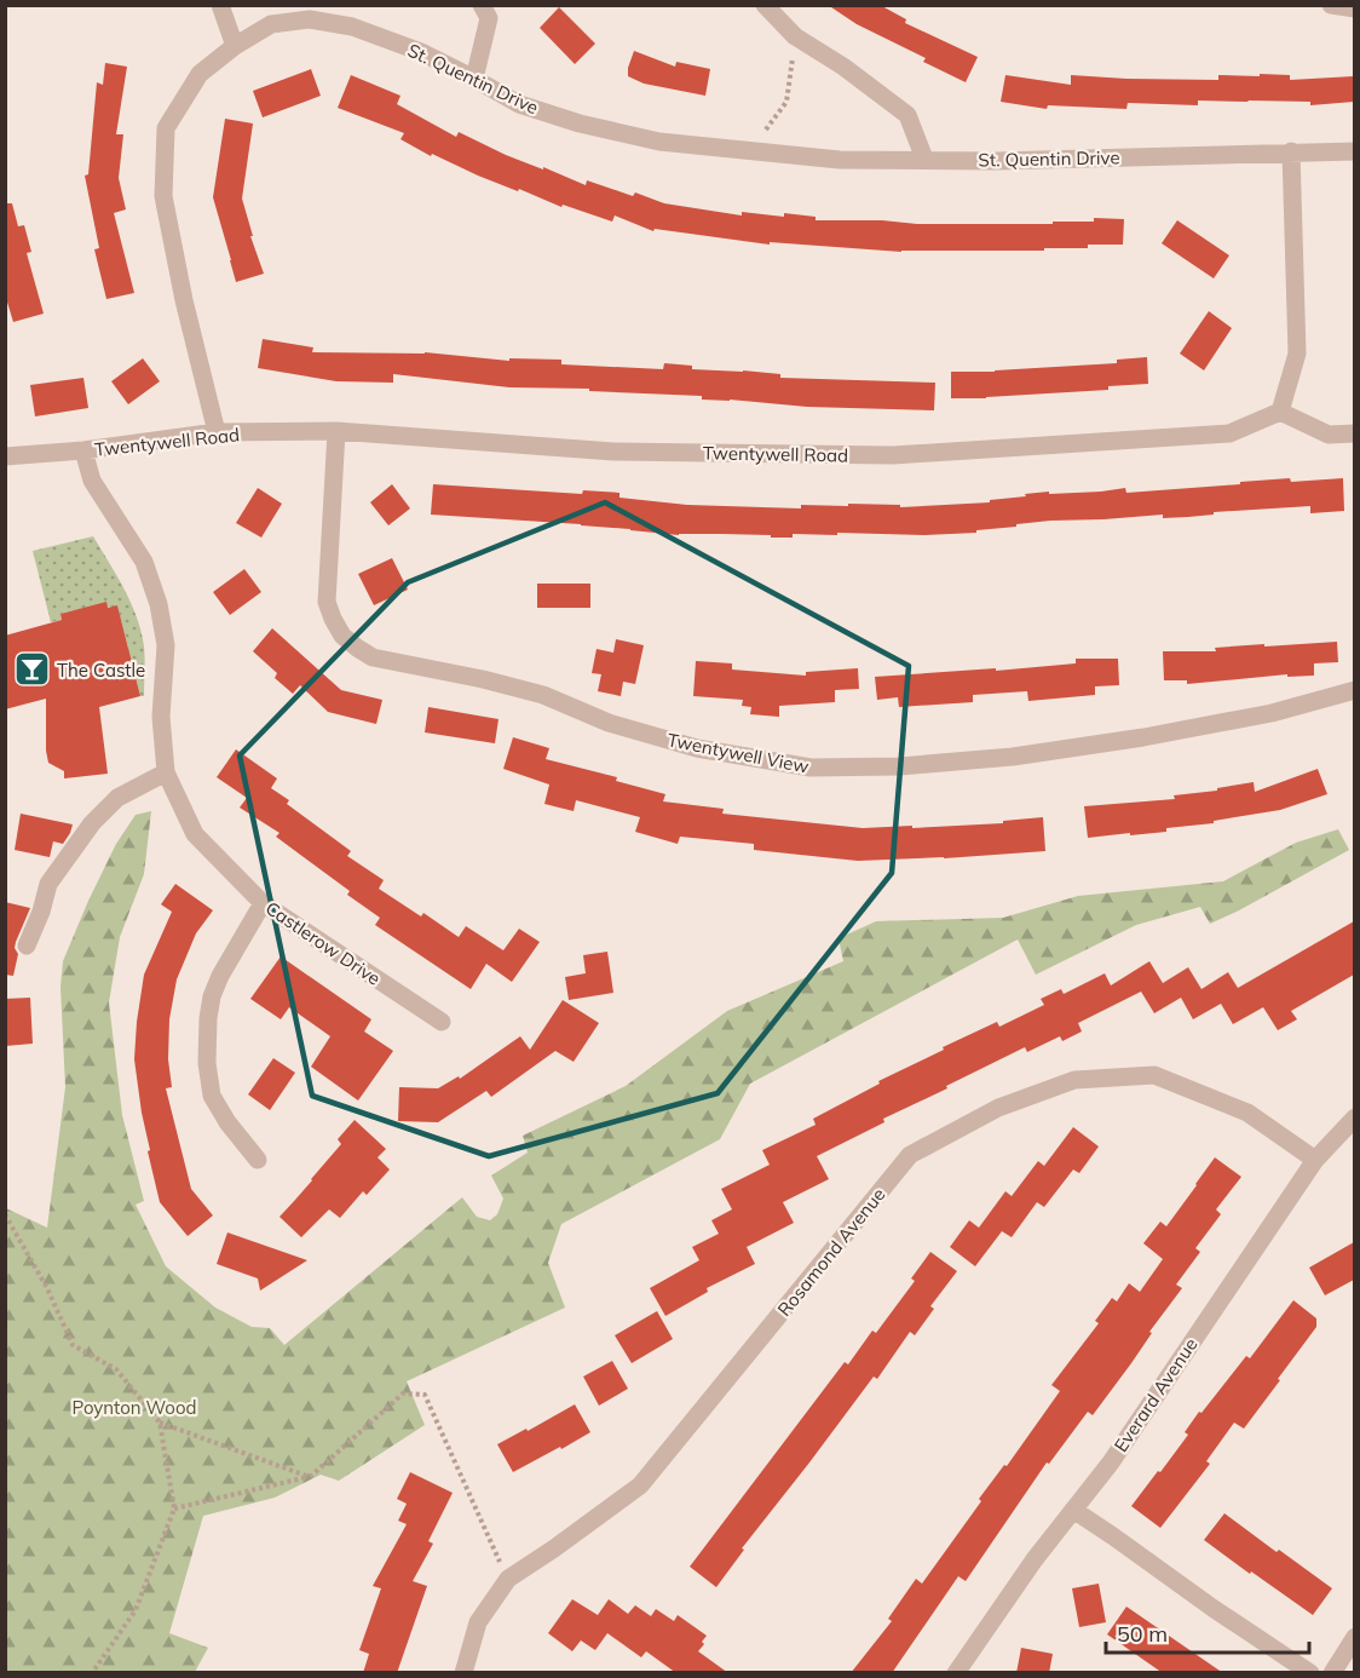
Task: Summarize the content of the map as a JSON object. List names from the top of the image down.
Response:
{
  "streets": {
    "street": [
      "St. Quentin Drive",
      "Twentywell Road",
      "Twentywell View",
      "Castlerow Drive",
      "Rosamond Avenue",
      "Everard Avenue"
    ]
  },
  "crossings": [
    ["St. Quentin Drive", "Twentywell Road"],
    ["Twentywell Road", "Twentywell View"],
    ["Twentywell Road", "Castlerow Drive"],
    ["Rosamond Avenue", "Everard Avenue"]
  ],
  "parks": ["Poynton Wood"],
  "places": {
    "bar": ["The Castle"]
  },
  "scale_bar": "50 m"
}
